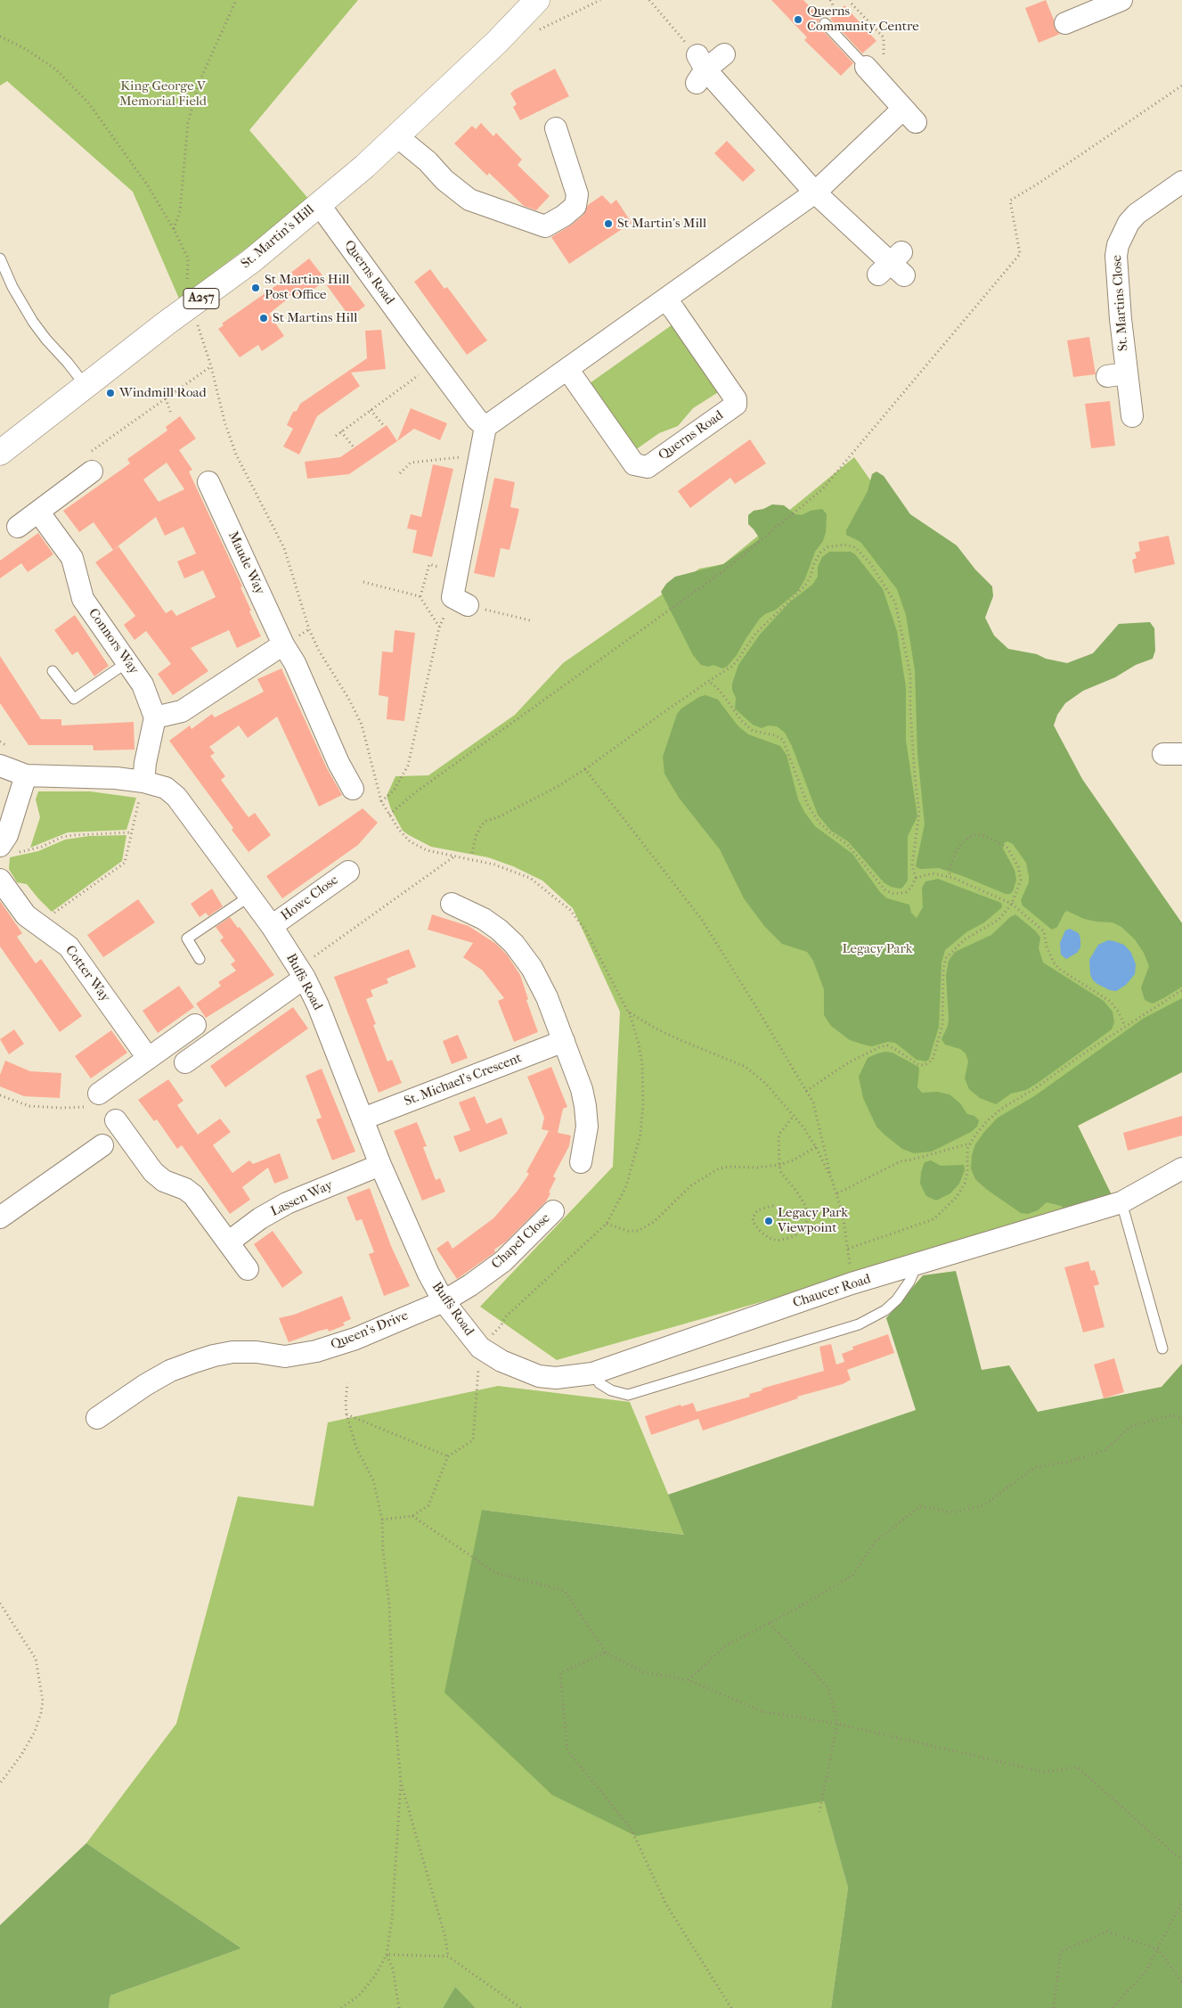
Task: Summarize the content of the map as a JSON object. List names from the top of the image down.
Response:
{
  "streets": {
    "main road": ["St. Martin's Hill", "A257"],
    "street": [
      "Querns Road",
      "St. Martins Close",
      "Maude Way",
      "Connors Way",
      "Howe Close",
      "Cotter Way",
      "Buffs Road",
      "St. Michael's Crescent",
      "Lassen Way",
      "Chapel Close",
      "Chaucer Road",
      "Queen's Drive"
    ]
  },
  "crossings": [
    ["St. Martin's Hill", "Querns Road"],
    ["Howe Close", "Buffs Road"],
    ["Buffs Road", "St. Michael's Crescent"],
    ["Buffs Road", "Lassen Way"],
    ["Buffs Road", "Chapel Close"],
    ["Buffs Road", "Chaucer Road"],
    ["Buffs Road", "Queen's Drive"],
    ["Chapel Close", "Queen's Drive"]
  ],
  "parks": ["King George V Memorial Field", "Legacy Park"],
  "places": [
    "Querns Community Centre",
    "St Martin's Mill",
    "St Martins Hill Post Office",
    "St Martins Hill",
    "Windmill Road",
    "Legacy Park Viewpoint"
  ]
}
